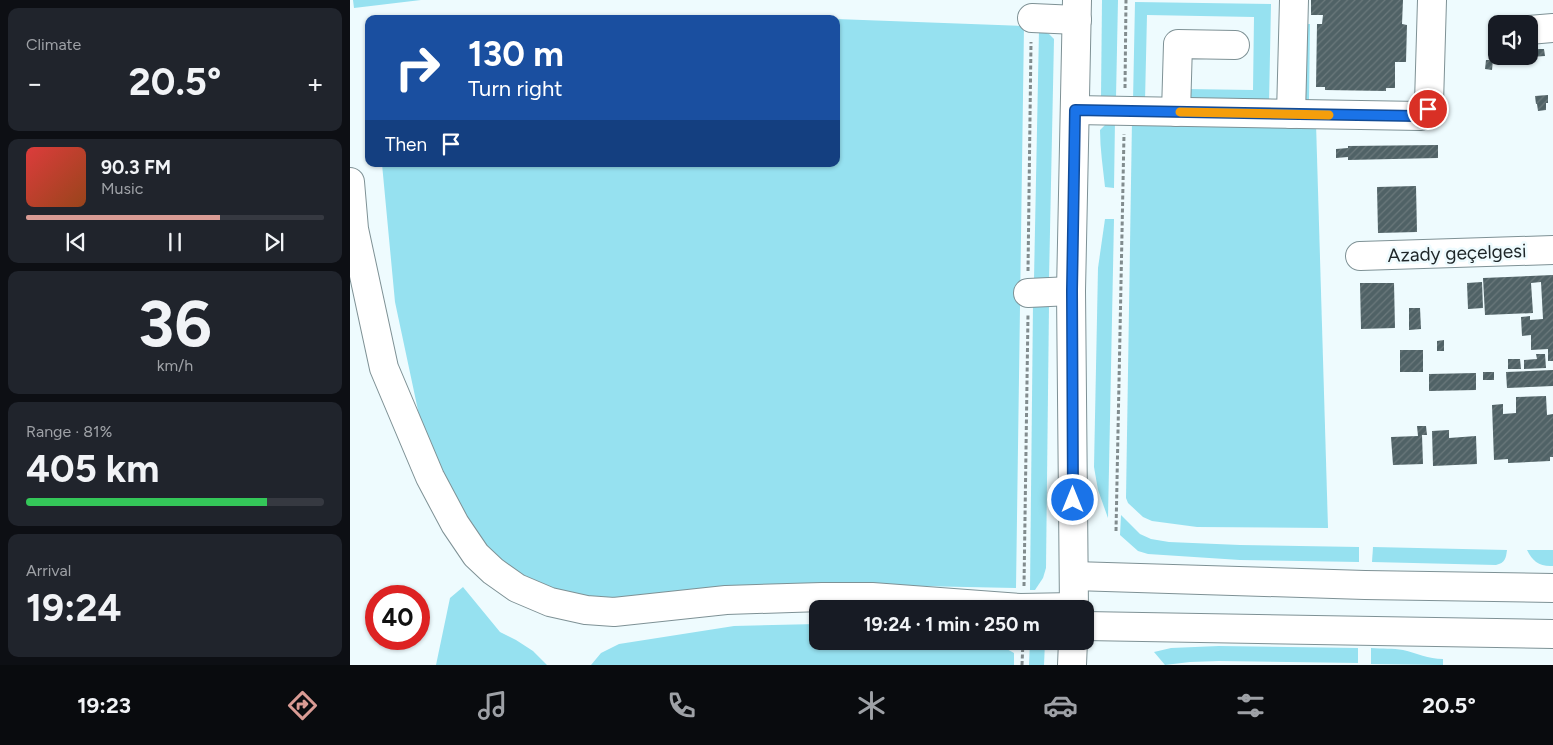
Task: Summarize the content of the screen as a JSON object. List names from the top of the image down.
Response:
{
  "streets": {
    "street": ["Azady geçelgesi"]
  },
  "page": {
    "tile": [
      "Climate",
      ["36", "km/h"],
      ["Range · 81%", "405 km"],
      ["Arrival", "19:24"]
    ],
    "turn": ["130 m", "Turn right"],
    "heat": ["−", "20.5°", "+"],
    "then": "Then",
    "song": ["90.3 FM", "Music"],
    "limit": "40",
    "trip": "19:24 · 1 min · 250 m",
    "tabs": ["19:23", "20.5°"]
  }
}
